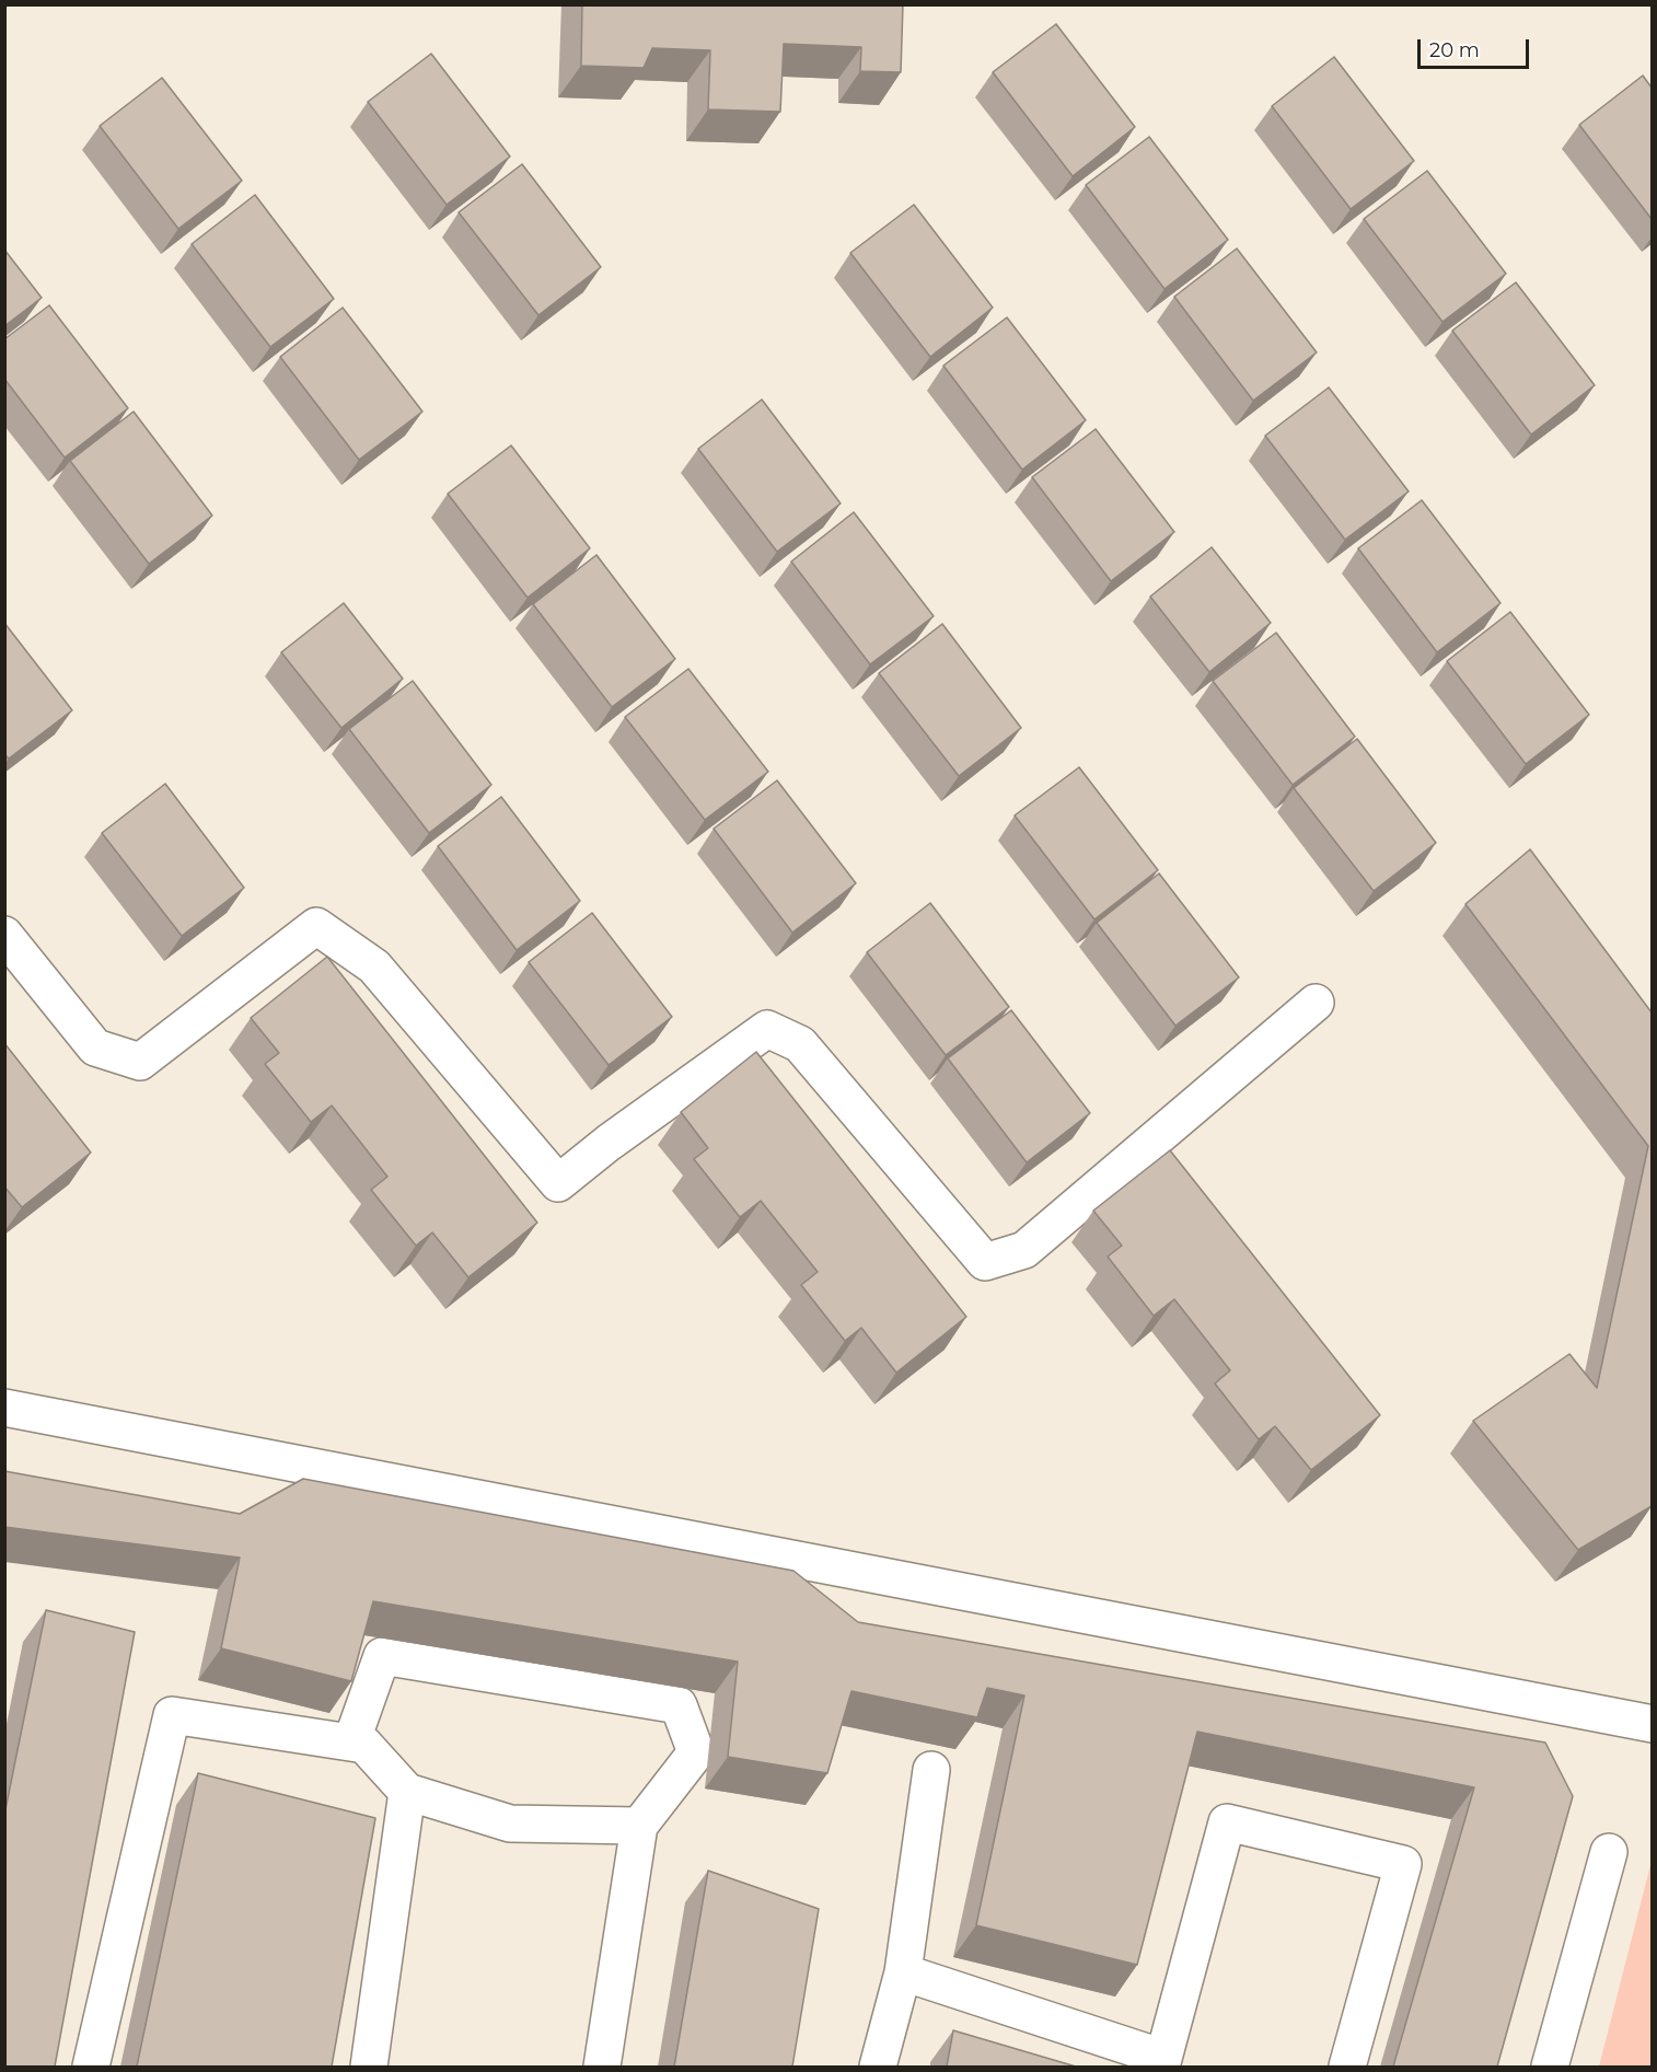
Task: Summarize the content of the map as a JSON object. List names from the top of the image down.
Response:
{
  "scale_bar": "20 m"
}
